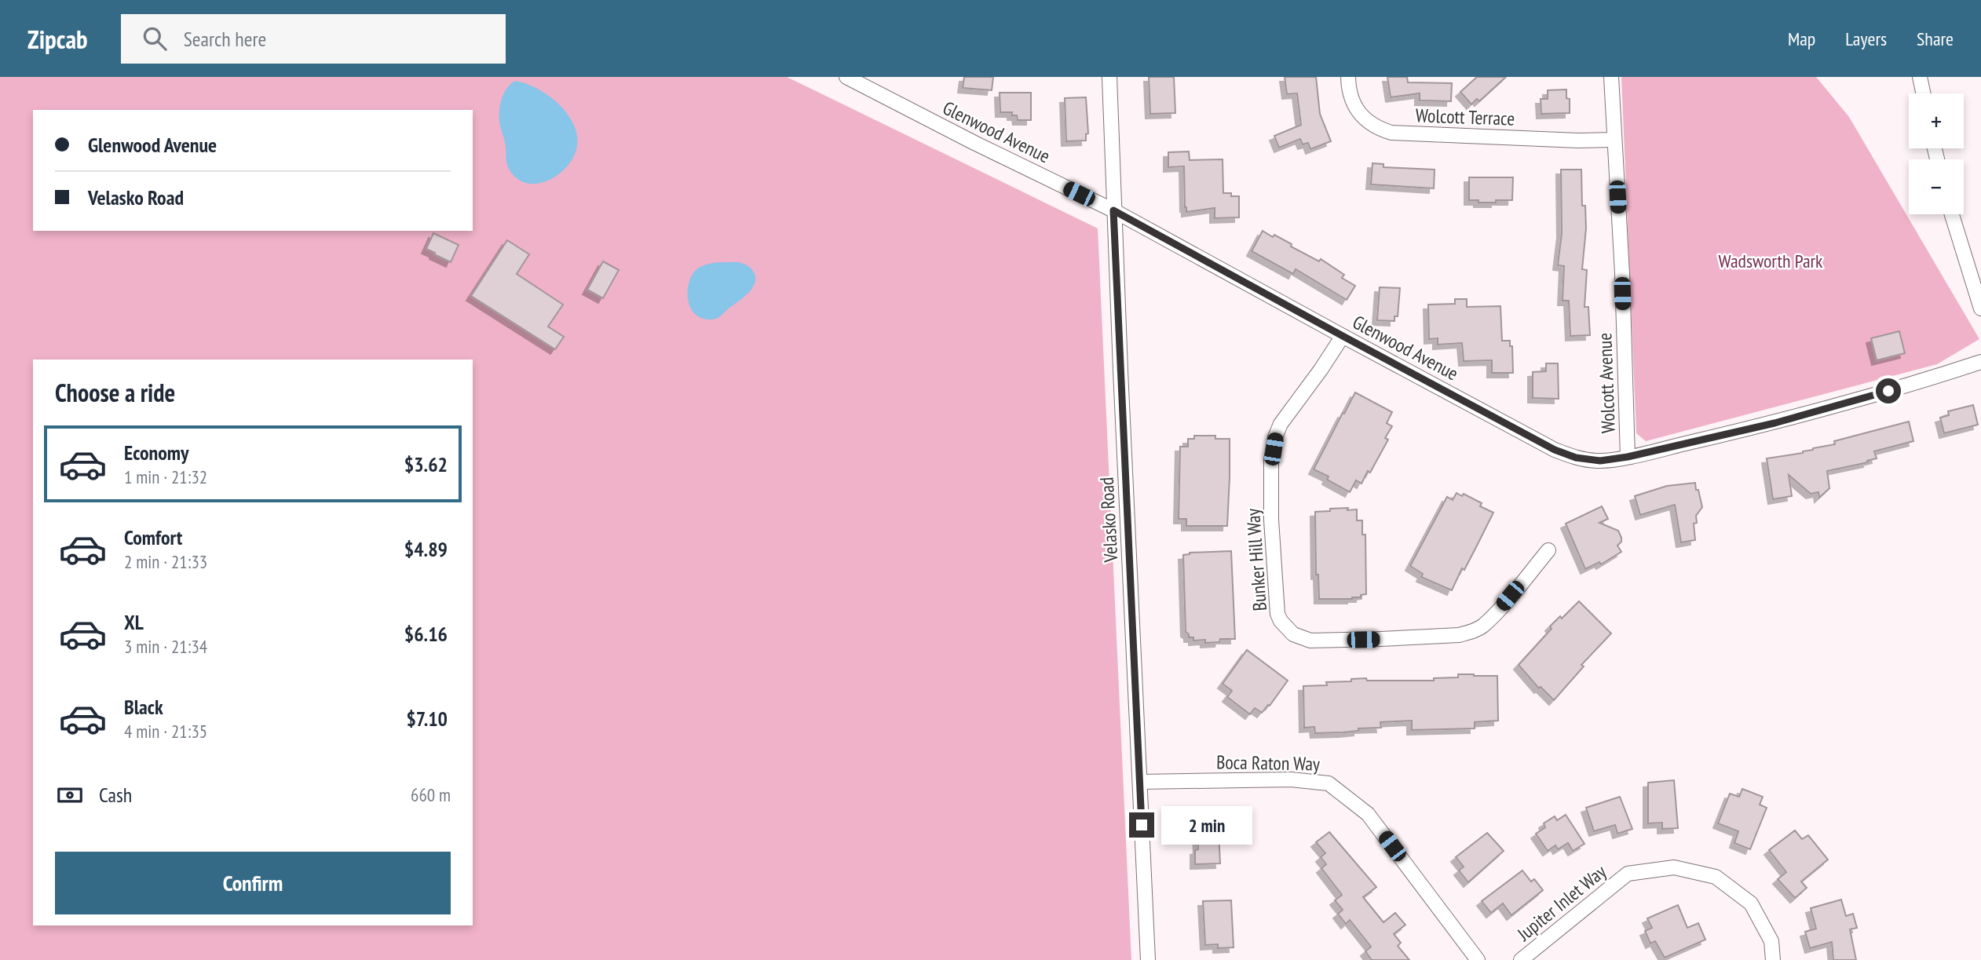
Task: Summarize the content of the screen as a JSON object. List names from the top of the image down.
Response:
{
  "streets": {
    "street": [
      "Wolcott Terrace",
      "Glenwood Avenue",
      "Wolcott Avenue",
      "Velasko Road",
      "Bunker Hill Way",
      "Boca Raton Way",
      "Jupiter Inlet Way"
    ]
  },
  "crossings": [
    ["Wolcott Terrace", "Wolcott Avenue"],
    ["Glenwood Avenue", "Wolcott Avenue"],
    ["Glenwood Avenue", "Velasko Road"],
    ["Glenwood Avenue", "Bunker Hill Way"],
    ["Velasko Road", "Boca Raton Way"]
  ],
  "parks": ["Wadsworth Park"],
  "page": {
    "header": "Zipcab",
    "search": "Search here",
    "nav": ["Map", "Layers", "Share"],
    "map_buttons": ["+", "−"],
    "banner": ["Glenwood Avenue", "Velasko Road"],
    "heading": "Choose a ride",
    "list": [
      {
        "name": "Economy",
        "note": "1 min · 21:32",
        "value": "$3.62"
      },
      {
        "name": "Comfort",
        "note": "2 min · 21:33",
        "value": "$4.89"
      },
      {
        "name": "XL",
        "note": "3 min · 21:34",
        "value": "$6.16"
      },
      {
        "name": "Black",
        "note": "4 min · 21:35",
        "value": "$7.10"
      }
    ],
    "pay": ["Cash", "660 m"],
    "bubble": "2 min",
    "buttons": "Confirm"
  }
}
